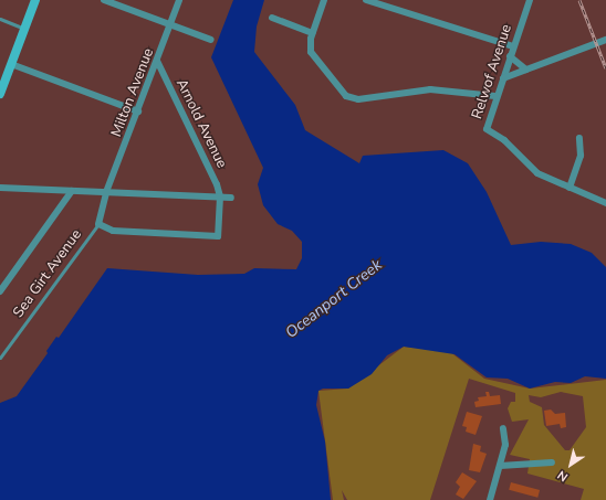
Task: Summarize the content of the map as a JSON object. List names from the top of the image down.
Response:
{
  "streets": {
    "street": ["Relwof Avenue", "Milton Avenue", "Arnold Avenue"],
    "lane": ["Sea Girt Avenue"]
  },
  "crossings": [
    ["Milton Avenue", "Arnold Avenue"],
    ["Milton Avenue", "Sea Girt Avenue"]
  ],
  "water": ["Oceanport Creek"],
  "north": "bottom left"
}
